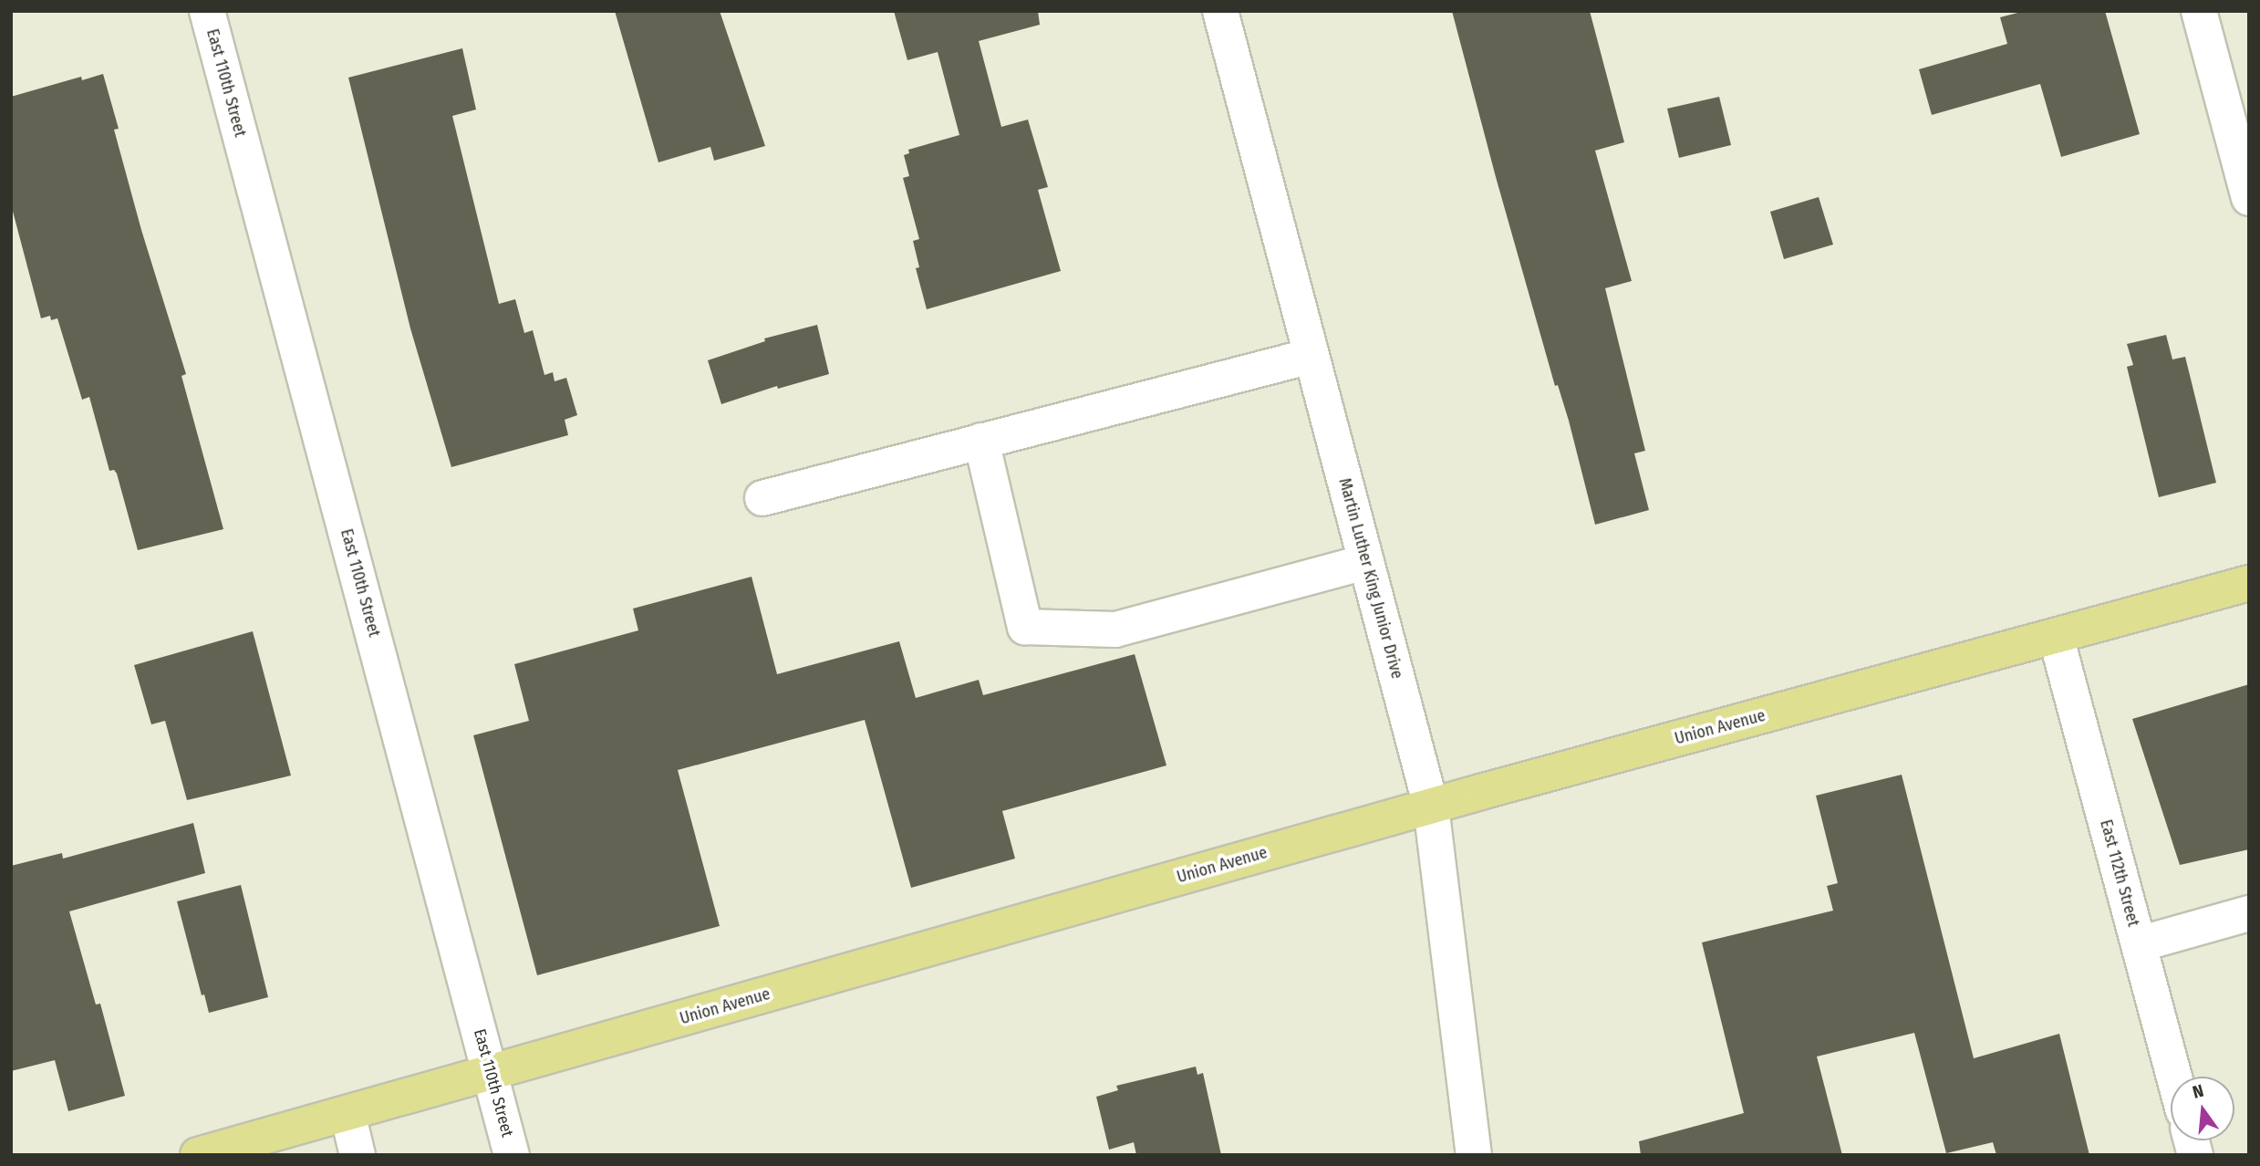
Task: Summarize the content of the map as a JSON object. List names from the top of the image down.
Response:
{
  "streets": {
    "main road": ["Union Avenue"],
    "street": ["East 110th Street", "Martin Luther King Junior Drive", "East 112th Street"]
  },
  "crossings": [
    ["East 110th Street", "Union Avenue"],
    ["Martin Luther King Junior Drive", "Union Avenue"],
    ["Union Avenue", "East 112th Street"]
  ],
  "north": "top"
}
